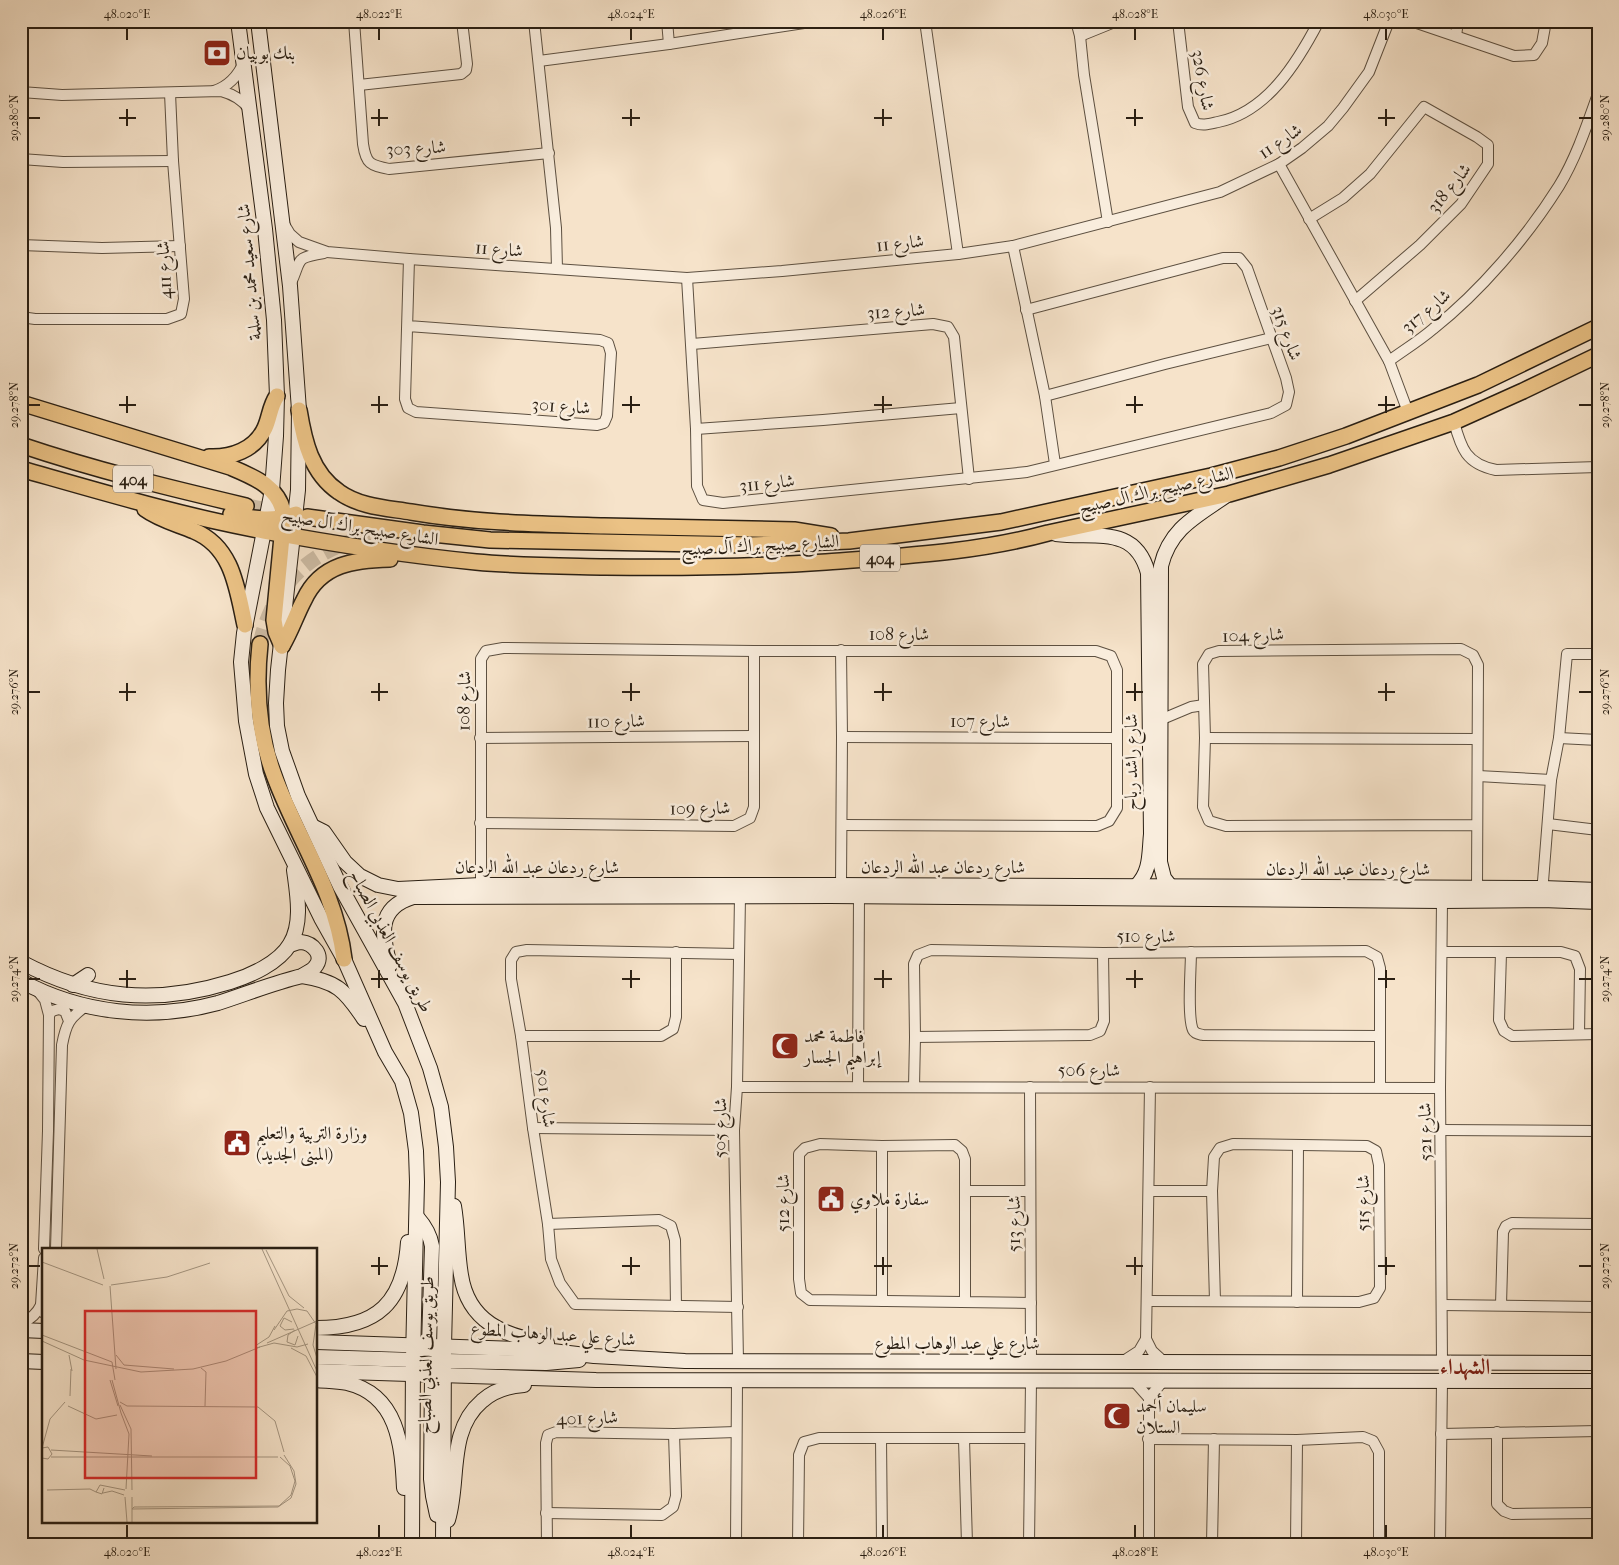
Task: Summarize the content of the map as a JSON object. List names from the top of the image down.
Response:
{
  "streets": {
    "main road": ["404", "الشارع صبيح براك آل صبيح"],
    "street": [
      "شارع 326",
      "شارع 11",
      "شارع 303",
      "شارع 318",
      "شارع 411",
      "شارع سعيد محمد بن سلمة",
      "شارع 312",
      "شارع 317",
      "شارع 315",
      "شارع 301",
      "شارع 311",
      "شارع 108",
      "شارع 104",
      "شارع 110",
      "شارع 107",
      "شارع راشد رباح",
      "شارع 109",
      "شارع ردعان عبد الله الردعان",
      "شارع 510",
      "طريق يوسف العذبي الصباح",
      "شارع 506",
      "شارع 501",
      "شارع 505",
      "شارع 521",
      "شارع 512",
      "شارع 515",
      "شارع 513",
      "شارع علي عبد الوهاب المطوع",
      "شارع 401"
    ]
  },
  "crossings": [
    ["شارع 11", "شارع سعيد محمد بن سلمة"],
    ["شارع 11", "شارع 301"],
    ["شارع 11", "شارع 311"],
    ["شارع سعيد محمد بن سلمة", "الشارع صبيح براك آل صبيح"],
    ["شارع سعيد محمد بن سلمة", "طريق يوسف العذبي الصباح"],
    ["شارع 312", "شارع 311"],
    ["شارع 315", "شارع 311"],
    ["404", "الشارع صبيح براك آل صبيح"],
    ["الشارع صبيح براك آل صبيح", "شارع راشد رباح"],
    ["الشارع صبيح براك آل صبيح", "طريق يوسف العذبي الصباح"],
    ["شارع 108", "شارع 110"],
    ["شارع 108", "شارع 107"],
    ["شارع 108", "شارع 109"],
    ["شارع 108", "شارع ردعان عبد الله الردعان"],
    ["شارع 104", "شارع ردعان عبد الله الردعان"],
    ["شارع 110", "شارع 109"],
    ["شارع راشد رباح", "شارع ردعان عبد الله الردعان"],
    ["شارع ردعان عبد الله الردعان", "طريق يوسف العذبي الصباح"],
    ["شارع ردعان عبد الله الردعان", "شارع 505"],
    ["شارع ردعان عبد الله الردعان", "شارع 521"],
    ["شارع 510", "شارع 506"],
    ["طريق يوسف العذبي الصباح", "شارع علي عبد الوهاب المطوع"],
    ["شارع 506", "شارع 505"],
    ["شارع 506", "شارع 521"],
    ["شارع 506", "شارع 513"],
    ["شارع 501", "شارع 505"],
    ["شارع 505", "شارع علي عبد الوهاب المطوع"],
    ["شارع 521", "شارع علي عبد الوهاب المطوع"],
    ["شارع 512", "شارع 513"],
    ["شارع 513", "شارع علي عبد الوهاب المطوع"]
  ],
  "districts": ["الشهداء"],
  "places": {
    "bank": ["بنك بوبيان"],
    "mosque": ["فاطمة محمد إبراهيم الجسار", "سليمان أحمد الستلان"],
    "public building": ["وزارة التربية والتعليم (المبنى الجديد)", "سفارة ملاوي"]
  },
  "coordinates": [
    "48.020°E",
    "48.022°E",
    "48.024°E",
    "48.026°E",
    "48.028°E",
    "48.030°E",
    "29.280°N",
    "29.278°N",
    "29.276°N",
    "29.274°N",
    "29.272°N"
  ]
}
